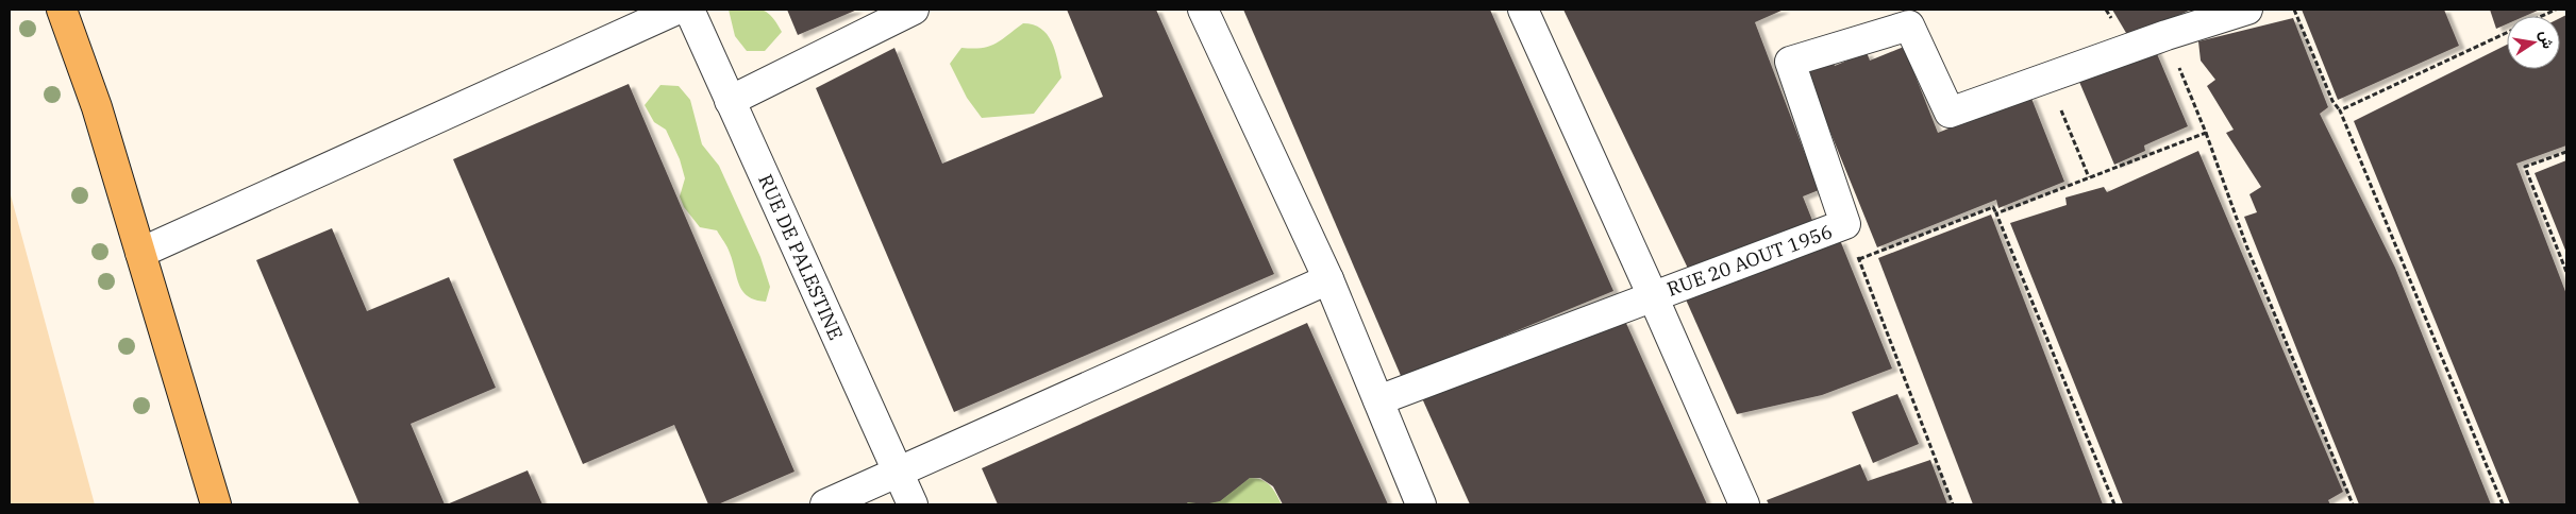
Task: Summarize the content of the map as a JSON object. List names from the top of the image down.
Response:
{
  "streets": {
    "street": ["RUE DE PALESTINE", "RUE 20 AOUT 1956"]
  },
  "north": "right"
}
